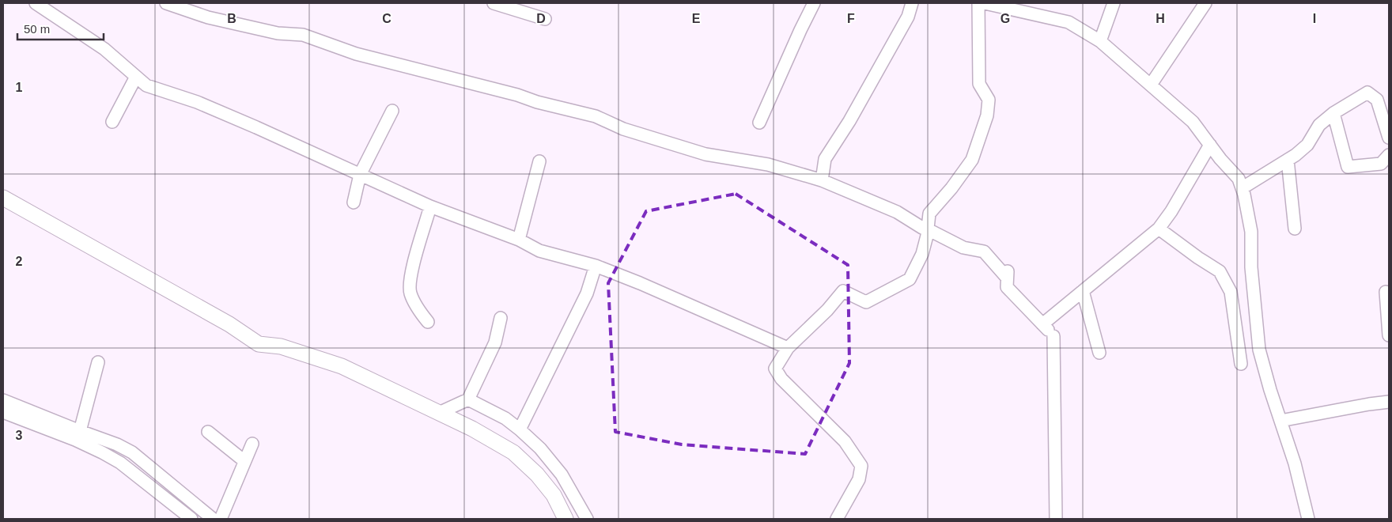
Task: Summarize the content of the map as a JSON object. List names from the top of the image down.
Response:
{
  "scale_bar": "50 m",
  "grid": {
    "columns": [
      "B",
      "C",
      "D",
      "E",
      "F",
      "G",
      "H",
      "I"
    ],
    "rows": ["1", "2", "3"]
  }
}
